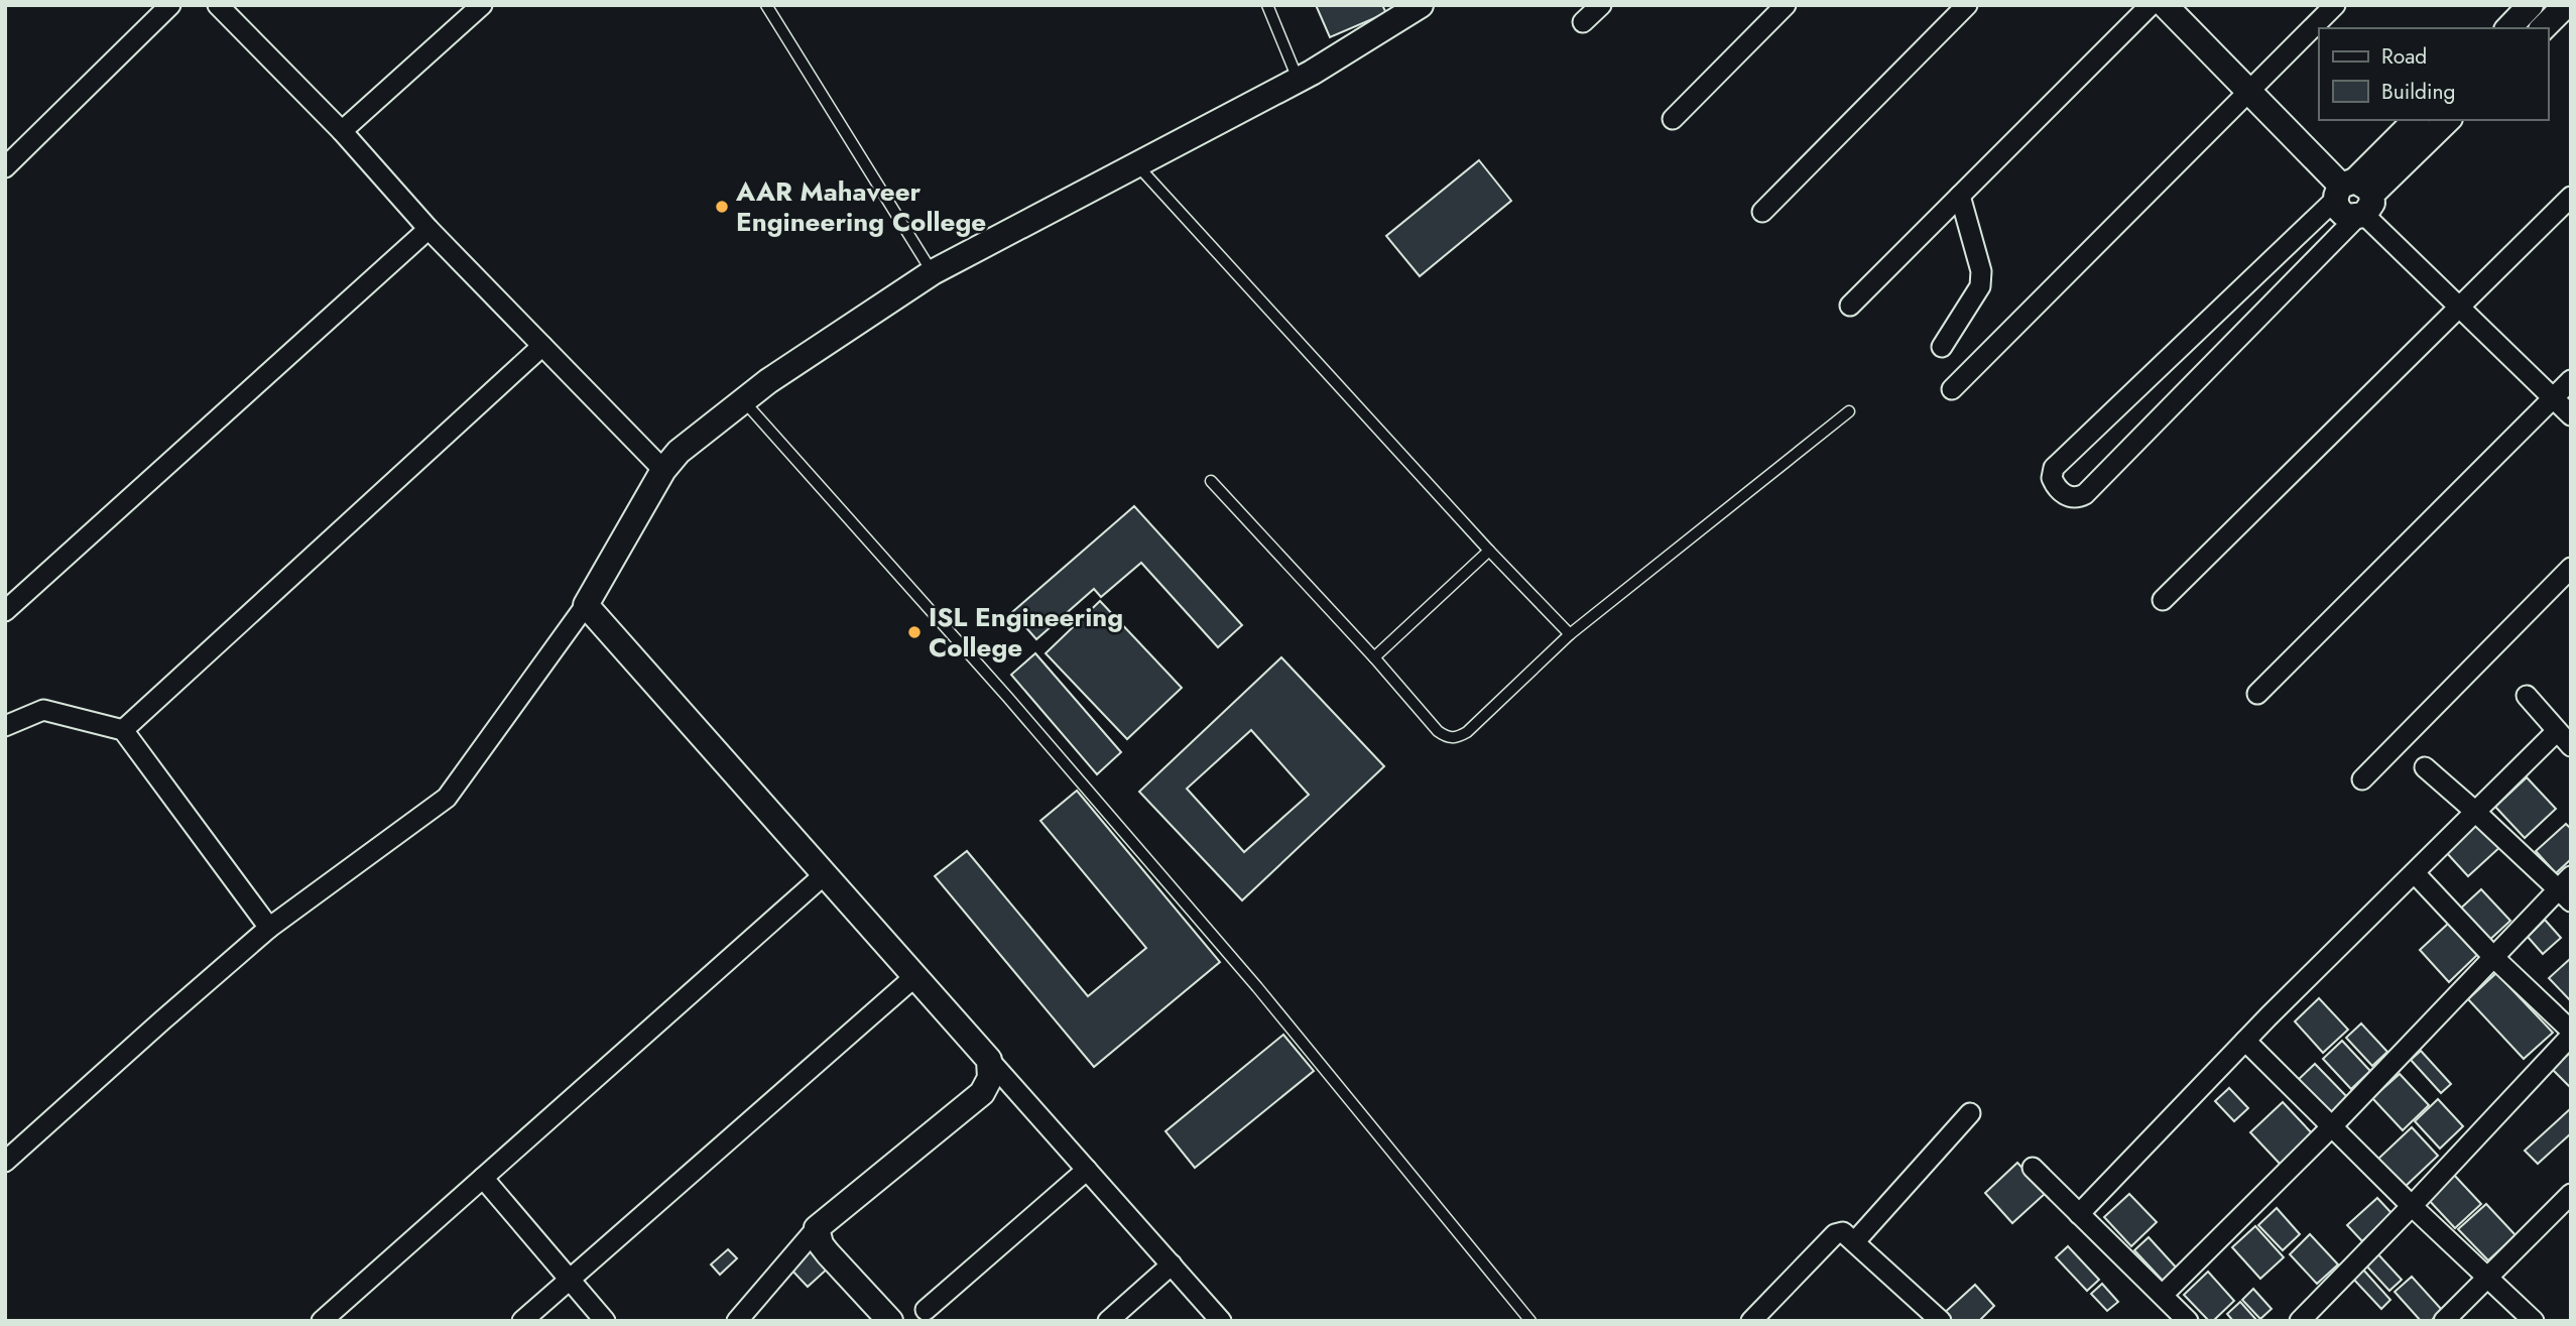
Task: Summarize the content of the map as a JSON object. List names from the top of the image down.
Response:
{
  "places": ["AAR Mahaveer Engineering College", "ISL Engineering College"],
  "legend": ["Road", "Building"]
}
